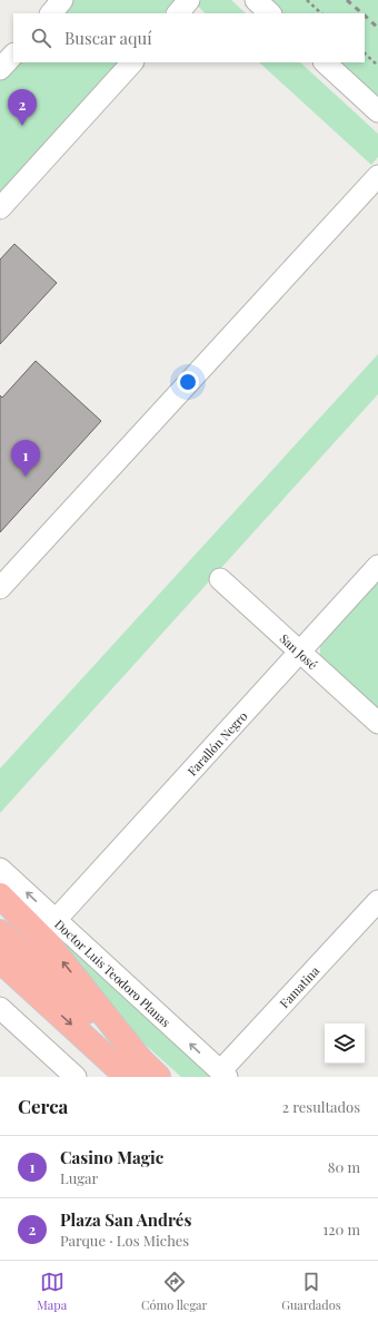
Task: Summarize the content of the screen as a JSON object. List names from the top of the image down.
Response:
{
  "streets": {
    "street": [
      "San José",
      "Farallón Negro",
      "Doctor Luis Teodoro Planas",
      "Famatina"
    ]
  },
  "crossings": [
    ["San José", "Farallón Negro"],
    ["Farallón Negro", "Doctor Luis Teodoro Planas"],
    ["Doctor Luis Teodoro Planas", "Famatina"]
  ],
  "page": {
    "search": "Buscar aquí",
    "pins": ["2", "1"],
    "heading": ["Cerca", "2 resultados"],
    "list": [
      {
        "mark": "1",
        "name": "Casino Magic",
        "note": "Lugar",
        "value": "80 m"
      },
      {
        "mark": "2",
        "name": "Plaza San Andrés",
        "note": "Parque · Los Miches",
        "value": "120 m"
      }
    ],
    "nav": ["Mapa", "Cómo llegar", "Guardados"]
  }
}
